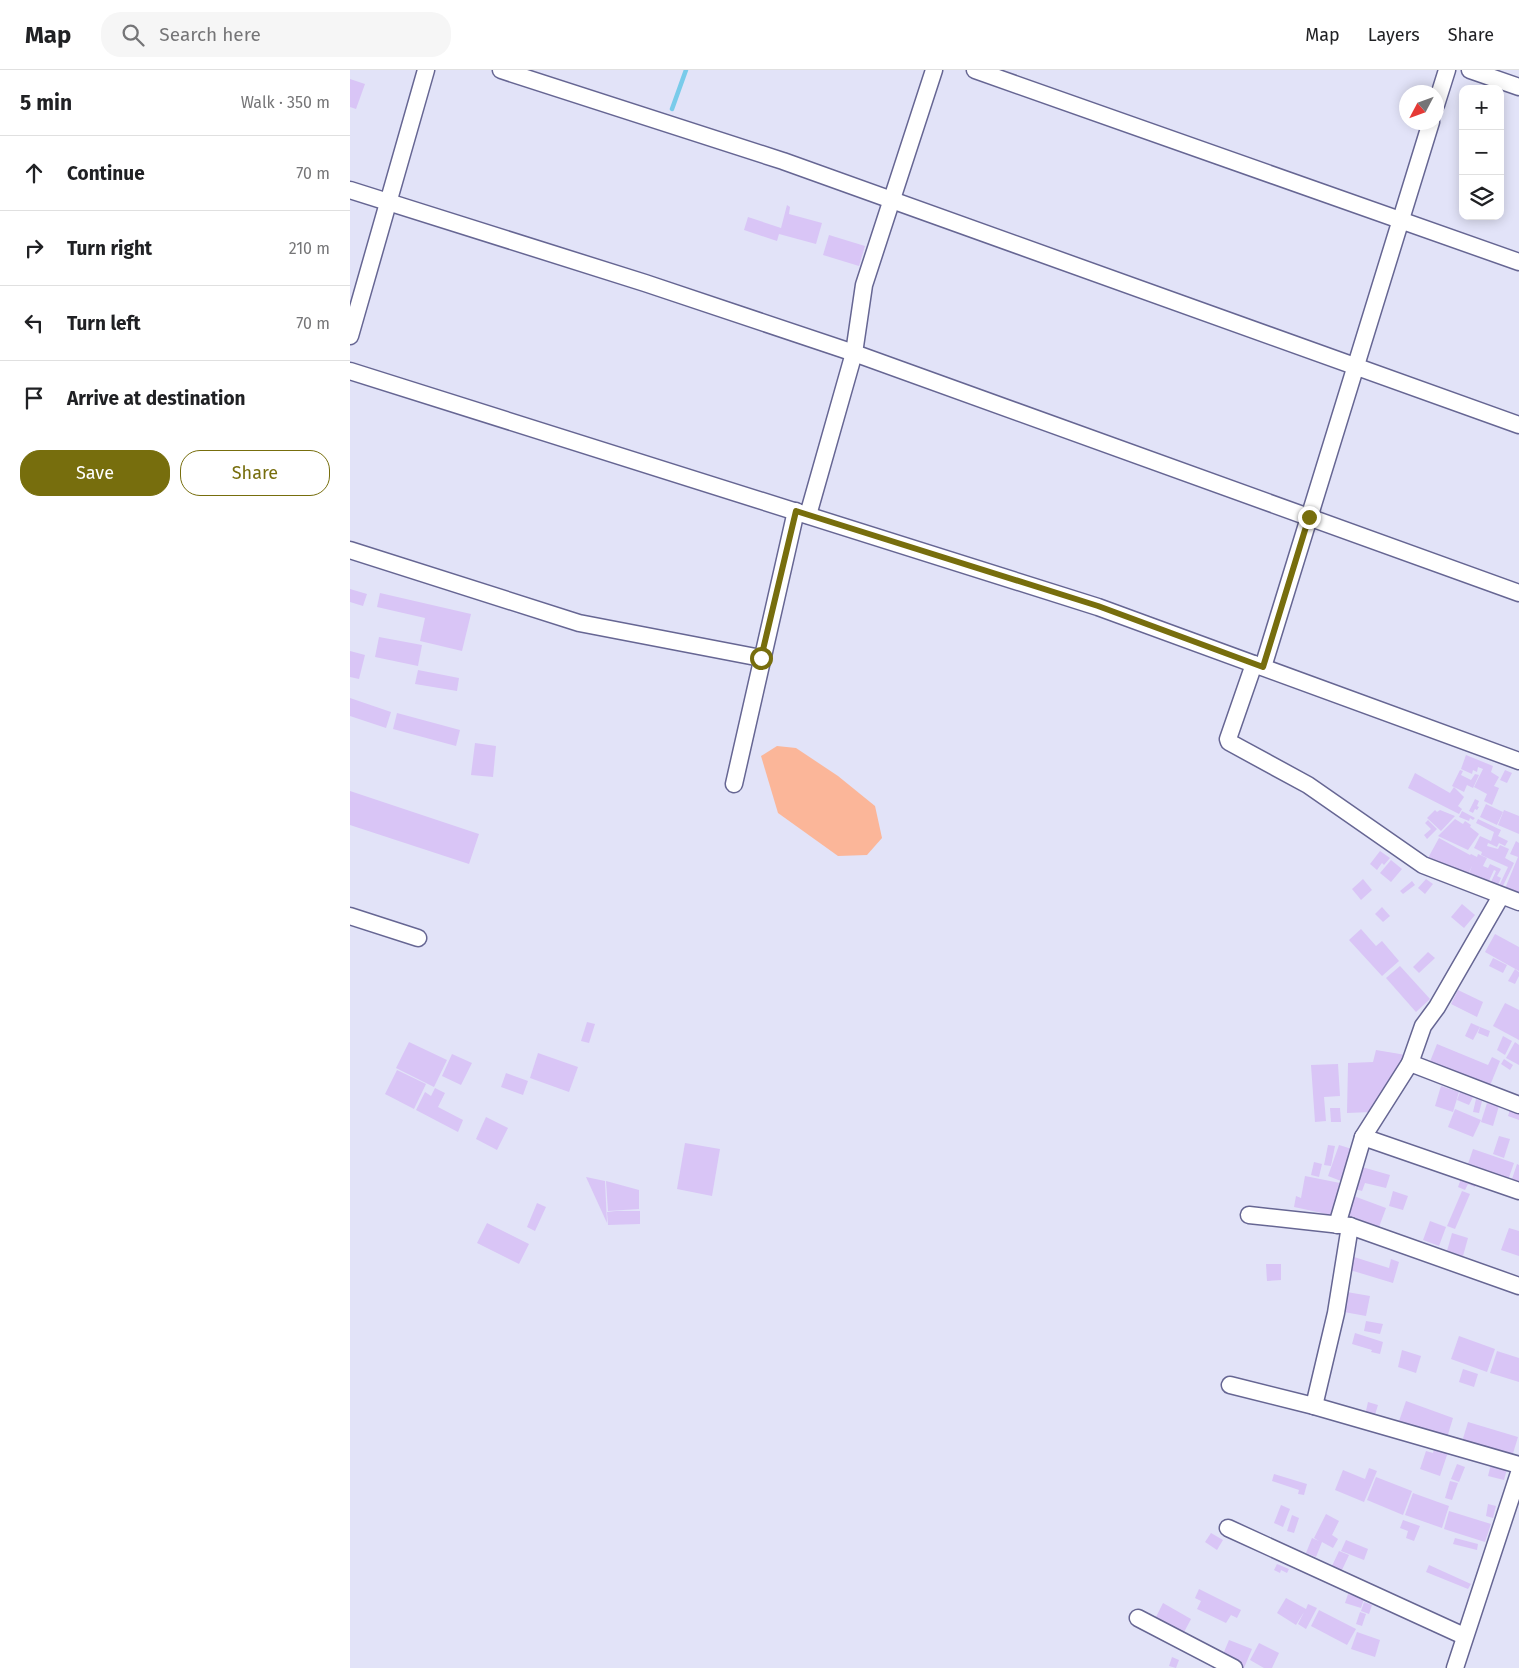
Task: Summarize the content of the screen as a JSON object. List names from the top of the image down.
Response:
{
  "north": "bottom left",
  "page": {
    "header": "Map",
    "search": "Search here",
    "nav": ["Map", "Layers", "Share"],
    "heading": ["5 min", "Walk · 350 m"],
    "map_buttons": ["+", "−"],
    "list": [
      ["Continue", "70 m"],
      ["Turn right", "210 m"],
      ["Turn left", "70 m"],
      "Arrive at destination"
    ],
    "buttons": ["Save", "Share"]
  }
}
